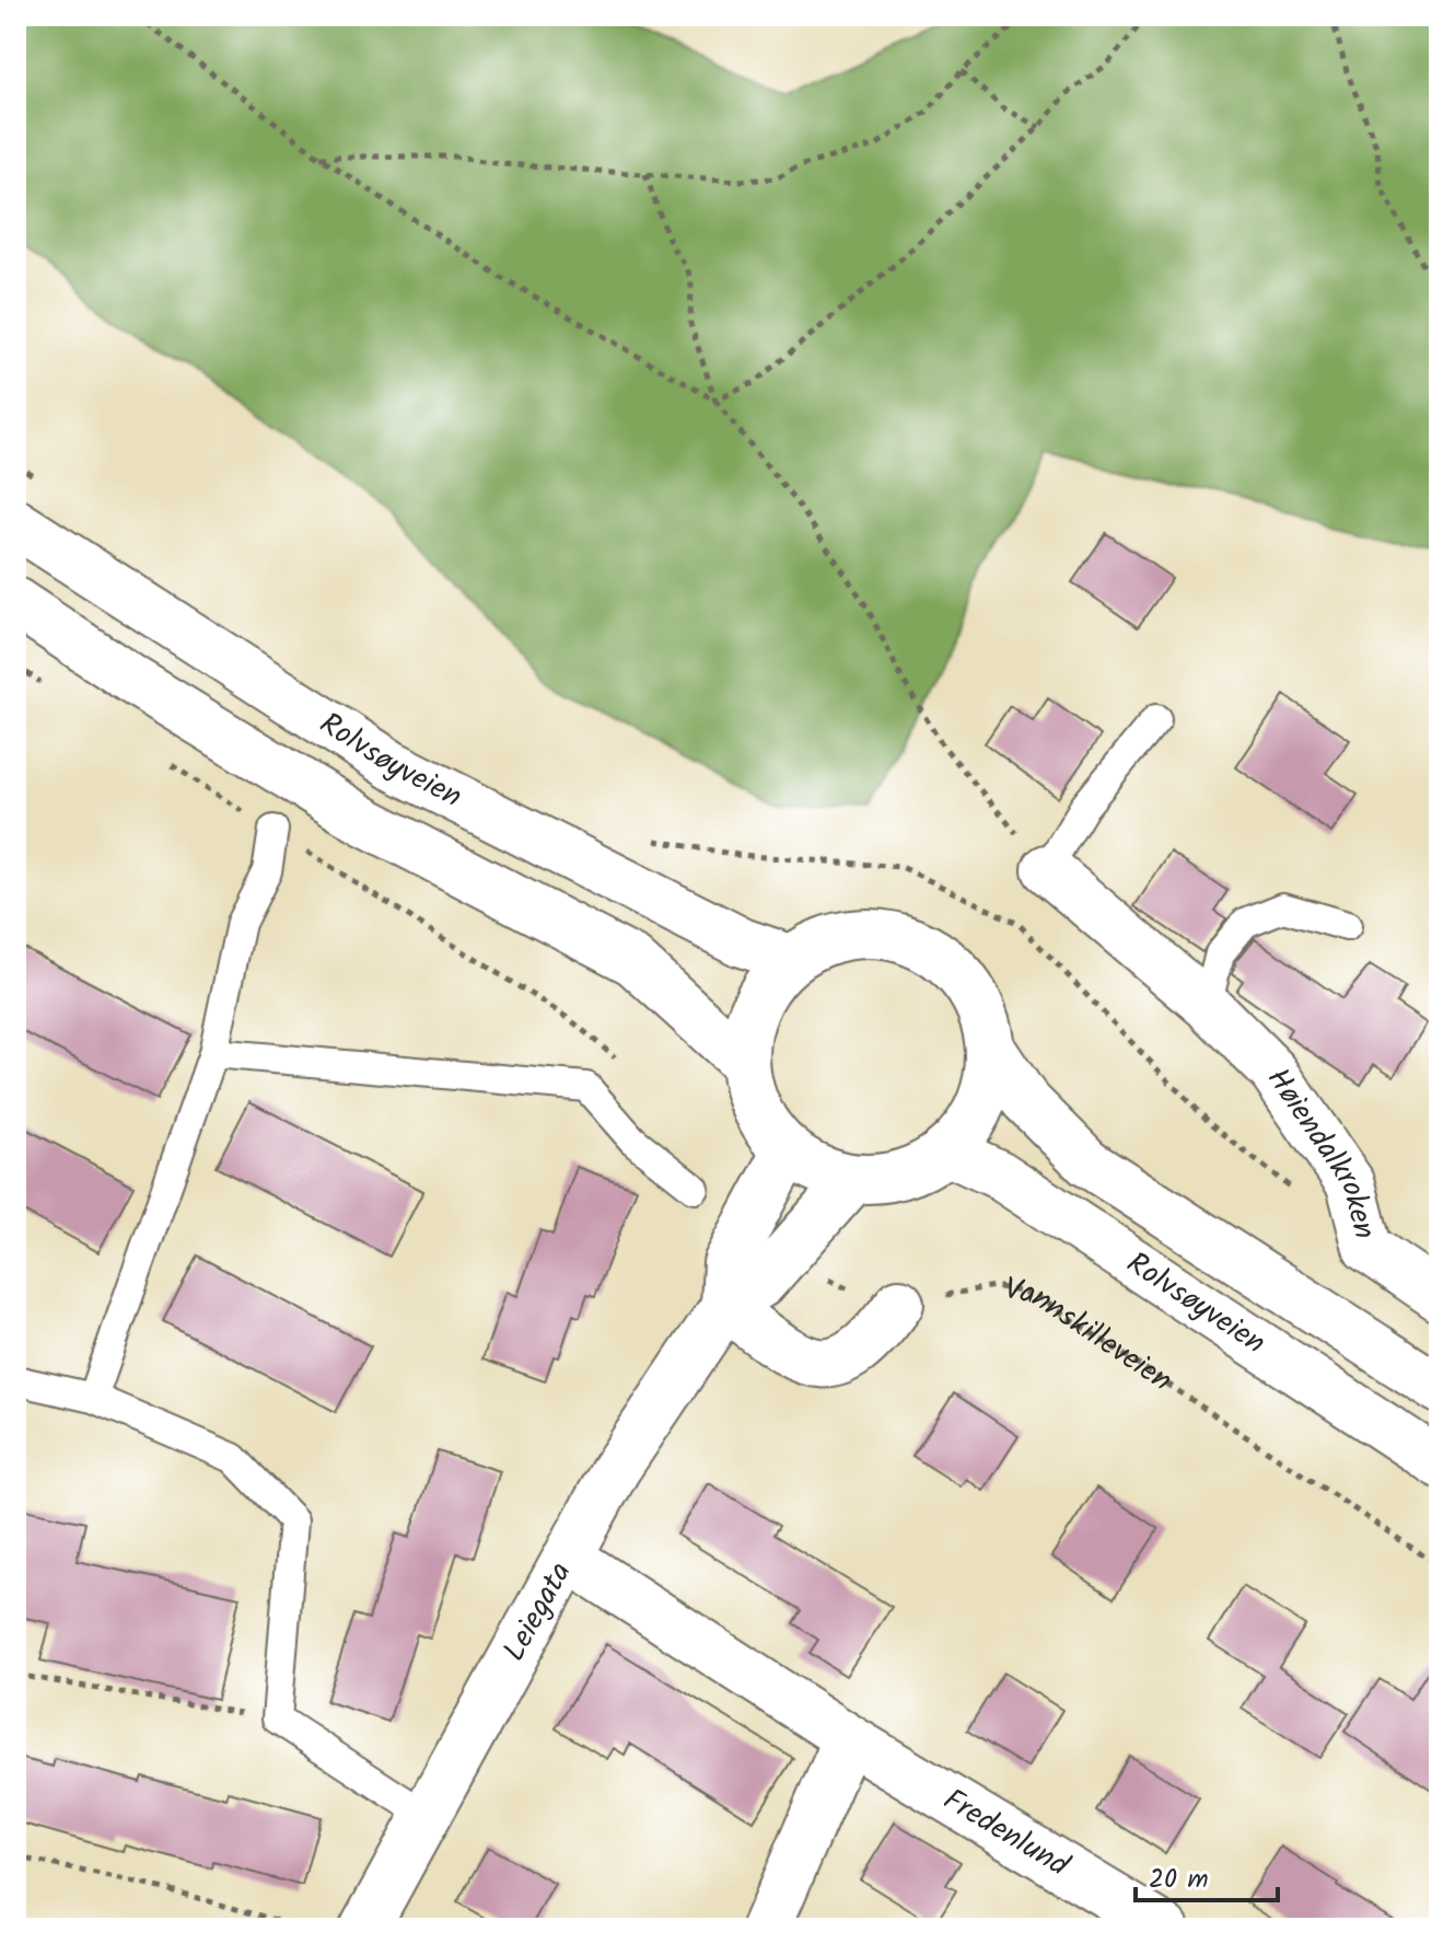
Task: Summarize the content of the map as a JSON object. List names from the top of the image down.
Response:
{
  "streets": {
    "main road": [
      "Rolvsøyveien",
      "Høiendalkroken",
      "Leiegata",
      "Fredenlund"
    ],
    "path": ["Vannskilleveien"]
  },
  "crossings": [
    ["Rolvsøyveien", "Leiegata"],
    ["Leiegata", "Fredenlund"]
  ],
  "scale_bar": "20 m"
}
